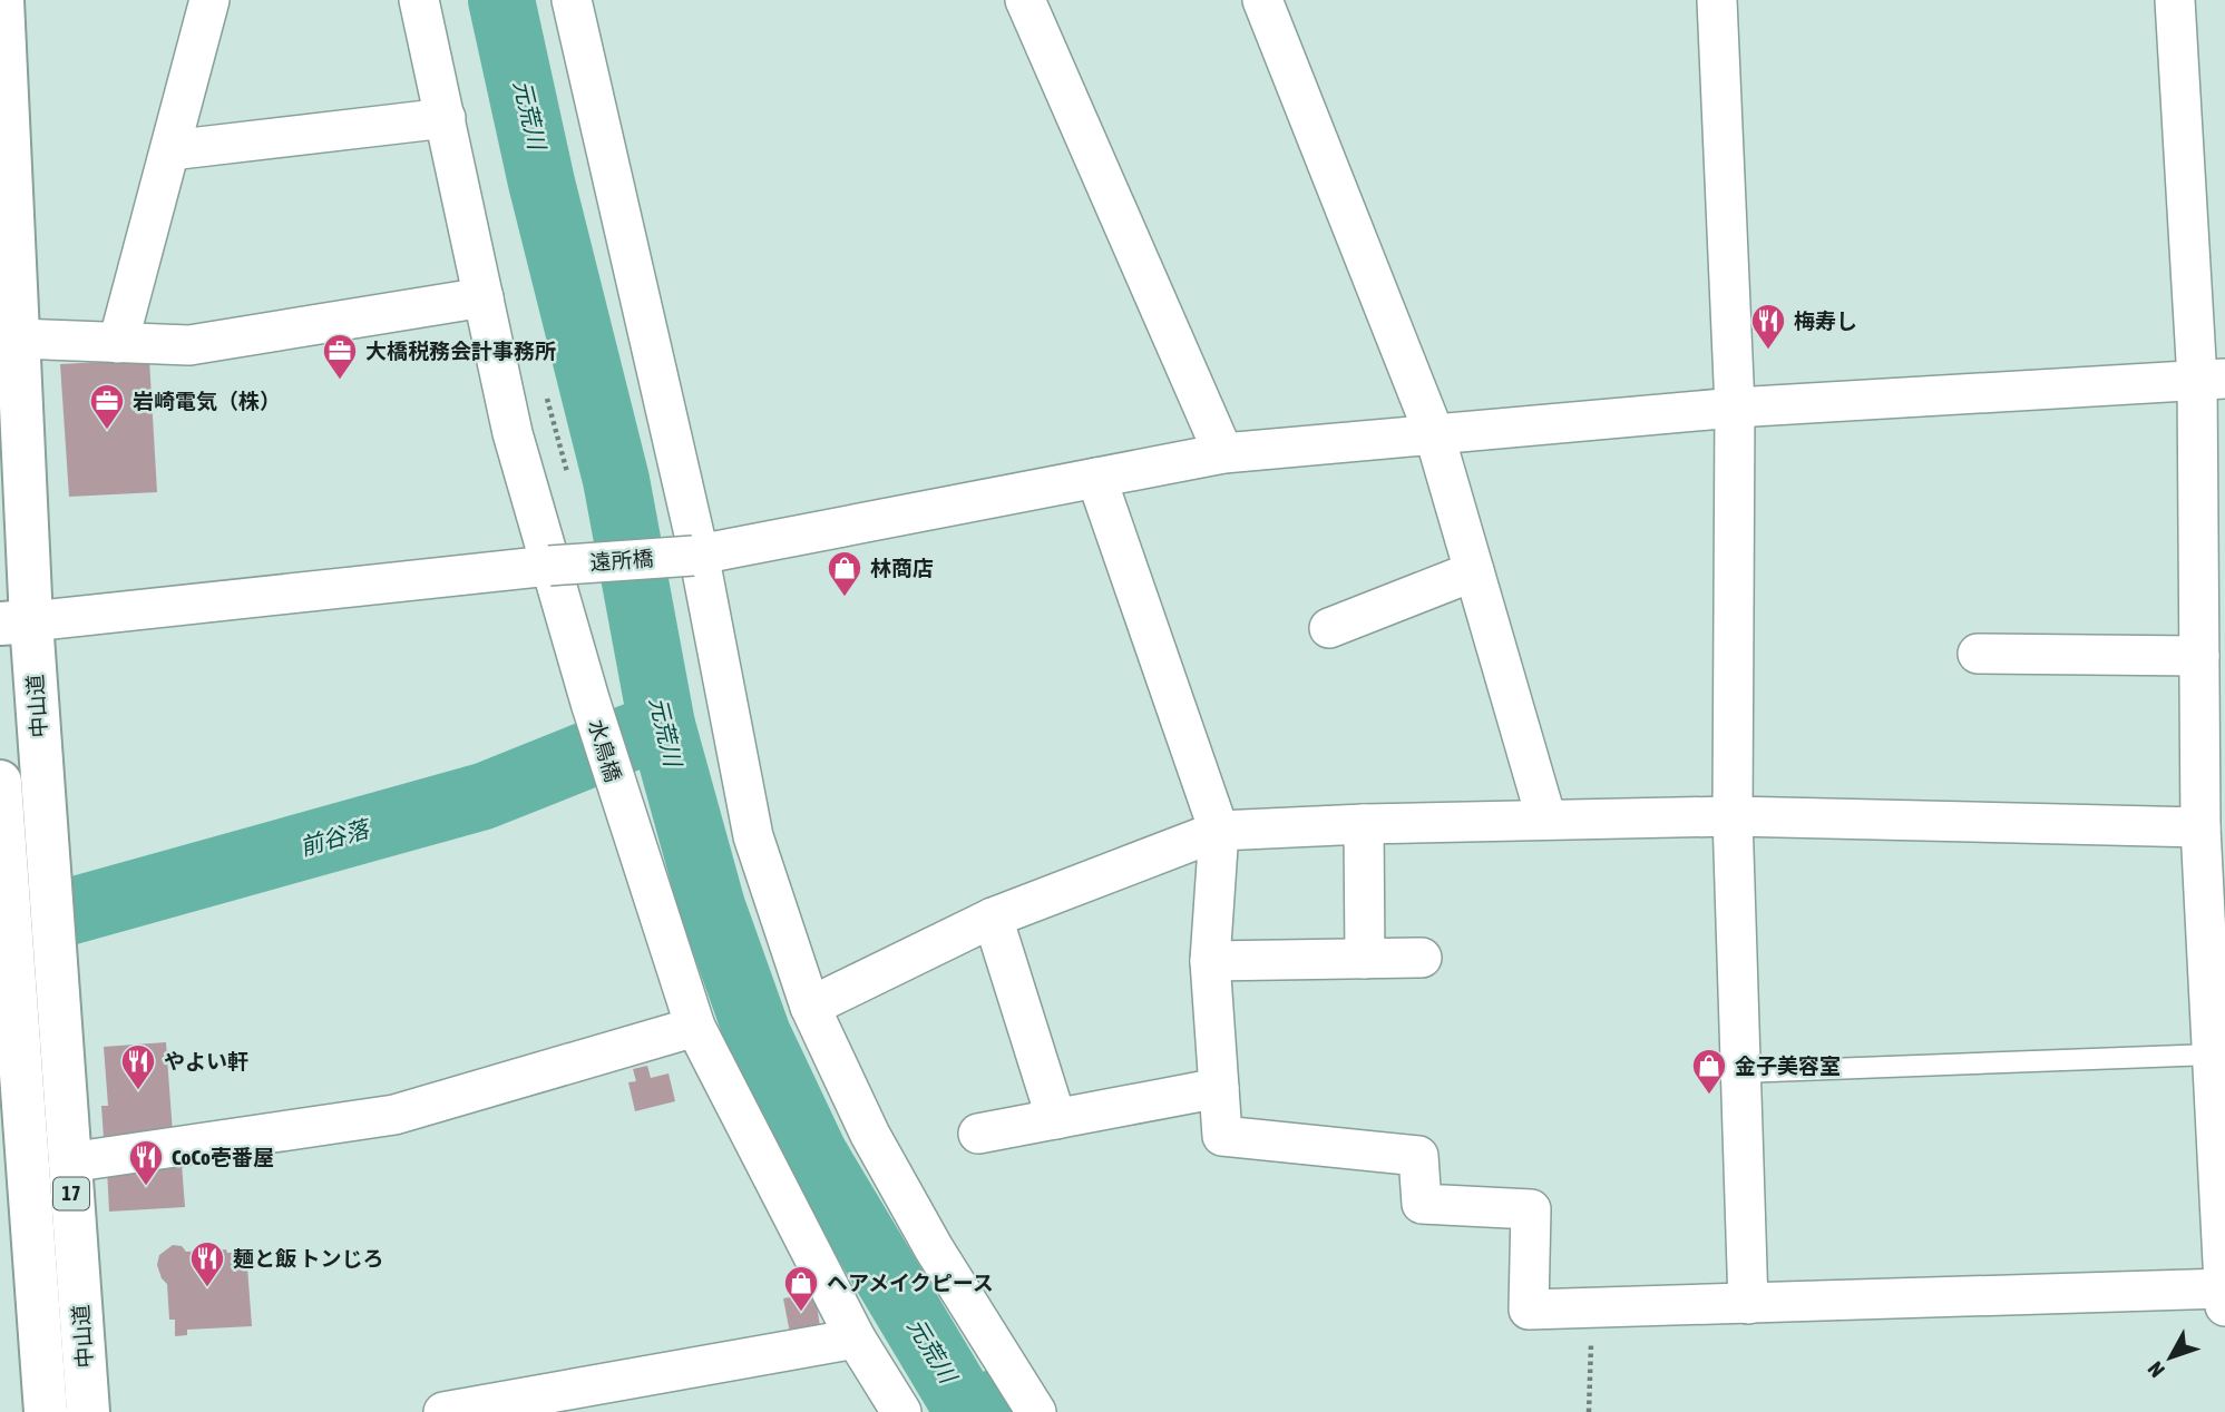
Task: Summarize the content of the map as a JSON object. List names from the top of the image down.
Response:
{
  "streets": {
    "highway": ["中山道", "17"],
    "street": ["遠所橋", "水鳥橋"]
  },
  "crossings": [
    ["遠所橋", "中山道"],
    ["遠所橋", "水鳥橋"]
  ],
  "water": ["元荒川", "前谷落"],
  "places": {
    "restaurant": [
      "梅寿し",
      "やよい軒",
      "CoCo壱番屋",
      "麺と飯 トンじろ"
    ],
    "office": ["大橋税務会計事務所", "岩崎電気（株）"],
    "shop": ["林商店", "金子美容室", "ヘアメイクピース"]
  },
  "north": "bottom left"
}
